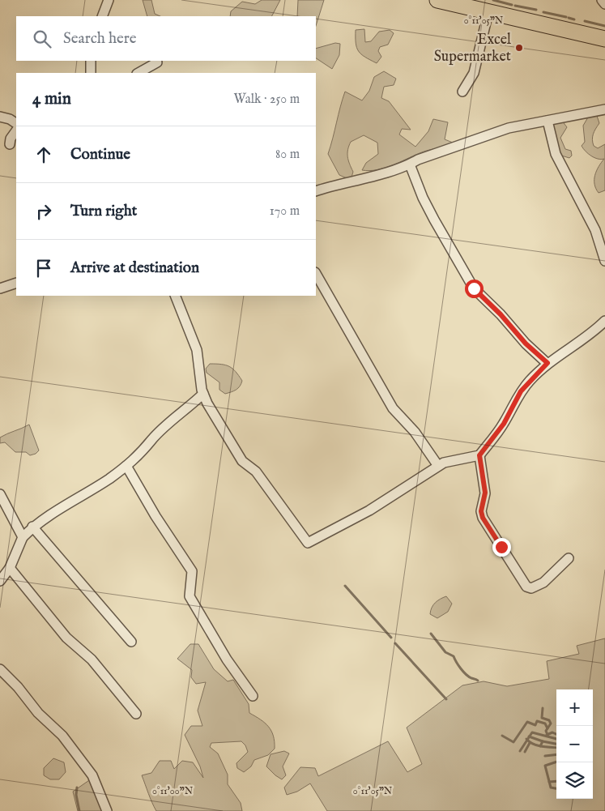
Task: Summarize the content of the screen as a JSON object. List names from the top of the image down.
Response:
{
  "places": ["Excel Supermarket"],
  "page": {
    "search": "Search here",
    "heading": ["4 min", "Walk · 250 m"],
    "list": [
      ["Continue", "80 m"],
      ["Turn right", "170 m"],
      "Arrive at destination"
    ],
    "map_buttons": ["+", "−"]
  },
  "coordinates": ["0°11'05\"N", "0°11'00\"N"]
}
